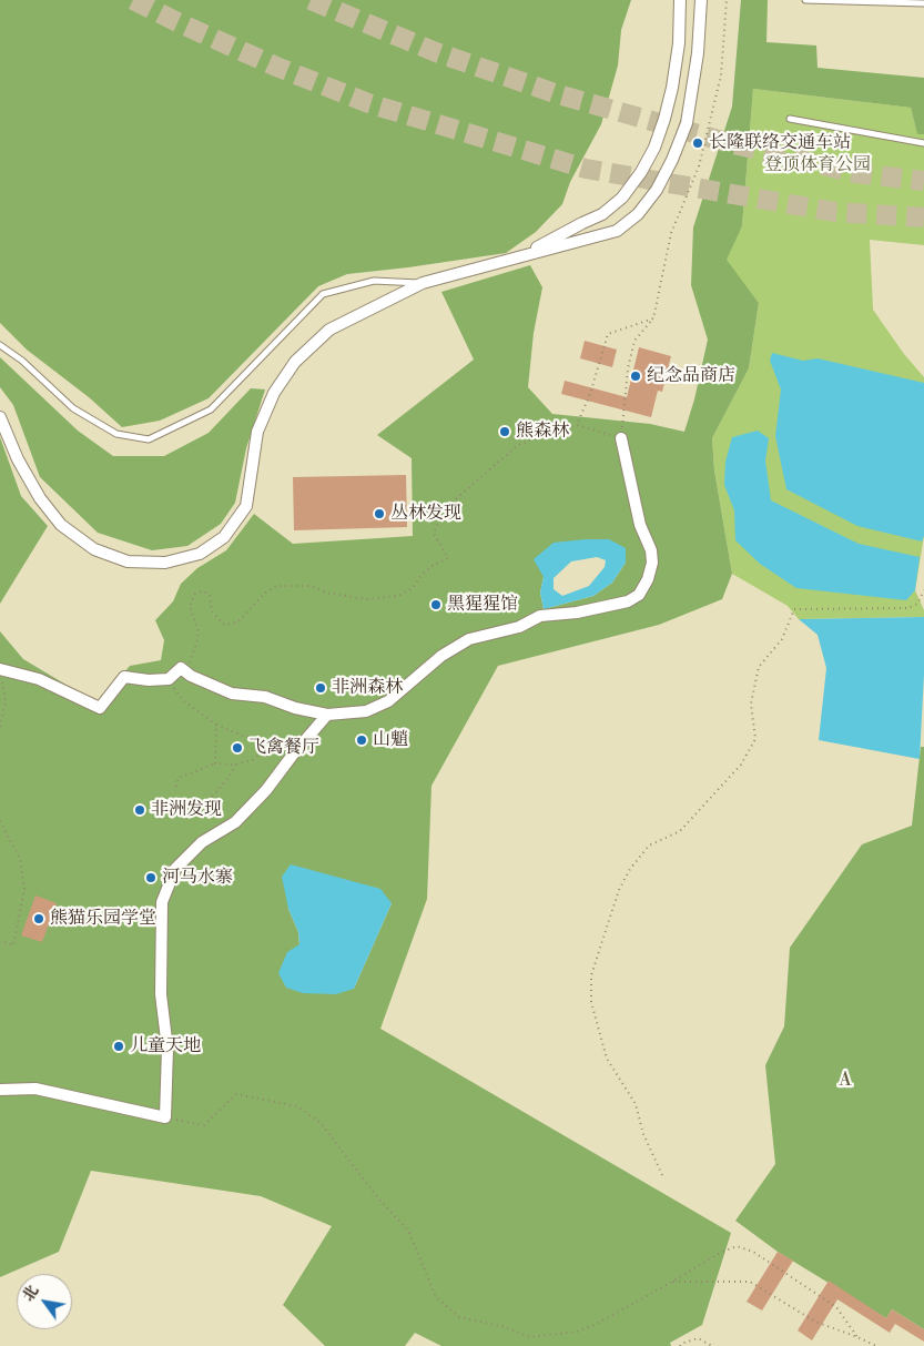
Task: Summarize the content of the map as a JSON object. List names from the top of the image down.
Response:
{
  "parks": ["登顶体育公园", "A"],
  "places": [
    "长隆联络交通车站",
    "纪念品商店",
    "熊森林",
    "丛林发现",
    "黑猩猩馆",
    "非洲森林",
    "山魈",
    "飞禽餐厅",
    "非洲发现",
    "河马水寨",
    "熊猫乐园学堂",
    "儿童天地"
  ],
  "north": "top left"
}
